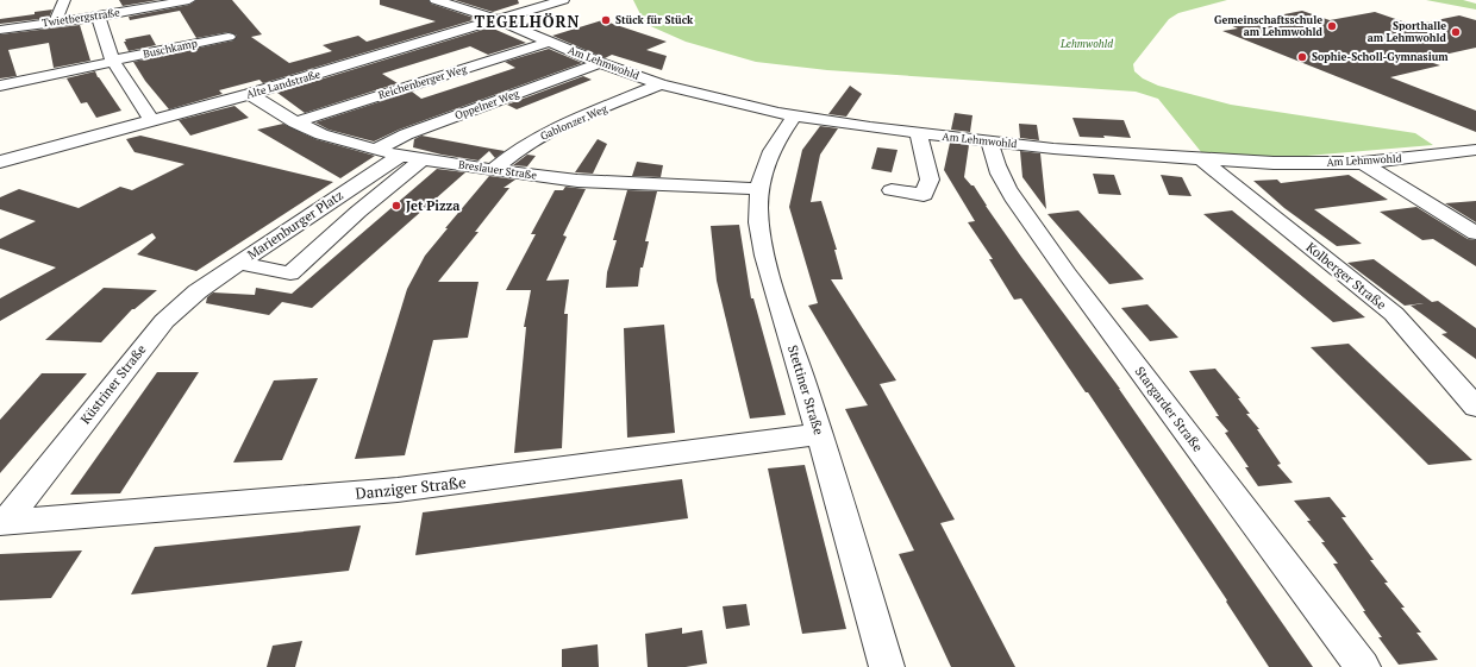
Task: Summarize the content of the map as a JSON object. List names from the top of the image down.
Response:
{
  "streets": {
    "street": [
      "Twietbergstraße",
      "Buschkamp",
      "Am Lehmwohld",
      "Reichenberger Weg",
      "Alte Landstraße",
      "Oppelner Weg",
      "Gablonzer Weg",
      "Breslauer Straße",
      "Marienburger Platz",
      "Kolberger Straße",
      "Küstriner Straße",
      "Stettiner Straße",
      "Stargarder Straße",
      "Danziger Straße"
    ]
  },
  "crossings": [
    ["Am Lehmwohld", "Reichenberger Weg"],
    ["Am Lehmwohld", "Alte Landstraße"],
    ["Am Lehmwohld", "Oppelner Weg"],
    ["Am Lehmwohld", "Gablonzer Weg"],
    ["Am Lehmwohld", "Kolberger Straße"],
    ["Am Lehmwohld", "Stettiner Straße"],
    ["Am Lehmwohld", "Stargarder Straße"],
    ["Reichenberger Weg", "Breslauer Straße"],
    ["Alte Landstraße", "Breslauer Straße"],
    ["Oppelner Weg", "Breslauer Straße"],
    ["Gablonzer Weg", "Breslauer Straße"],
    ["Breslauer Straße", "Marienburger Platz"],
    ["Breslauer Straße", "Stettiner Straße"],
    ["Marienburger Platz", "Küstriner Straße"],
    ["Küstriner Straße", "Danziger Straße"],
    ["Stettiner Straße", "Danziger Straße"]
  ],
  "districts": ["TEGELHÖRN"],
  "parks": ["Lehmwohld"],
  "places": [
    "Stück für Stück",
    "Gemeinschaftsschule am Lehmwohld",
    "Sporthalle am Lehmwohld",
    "Sophie-Scholl-Gymnasium",
    "Jet Pizza"
  ]
}
